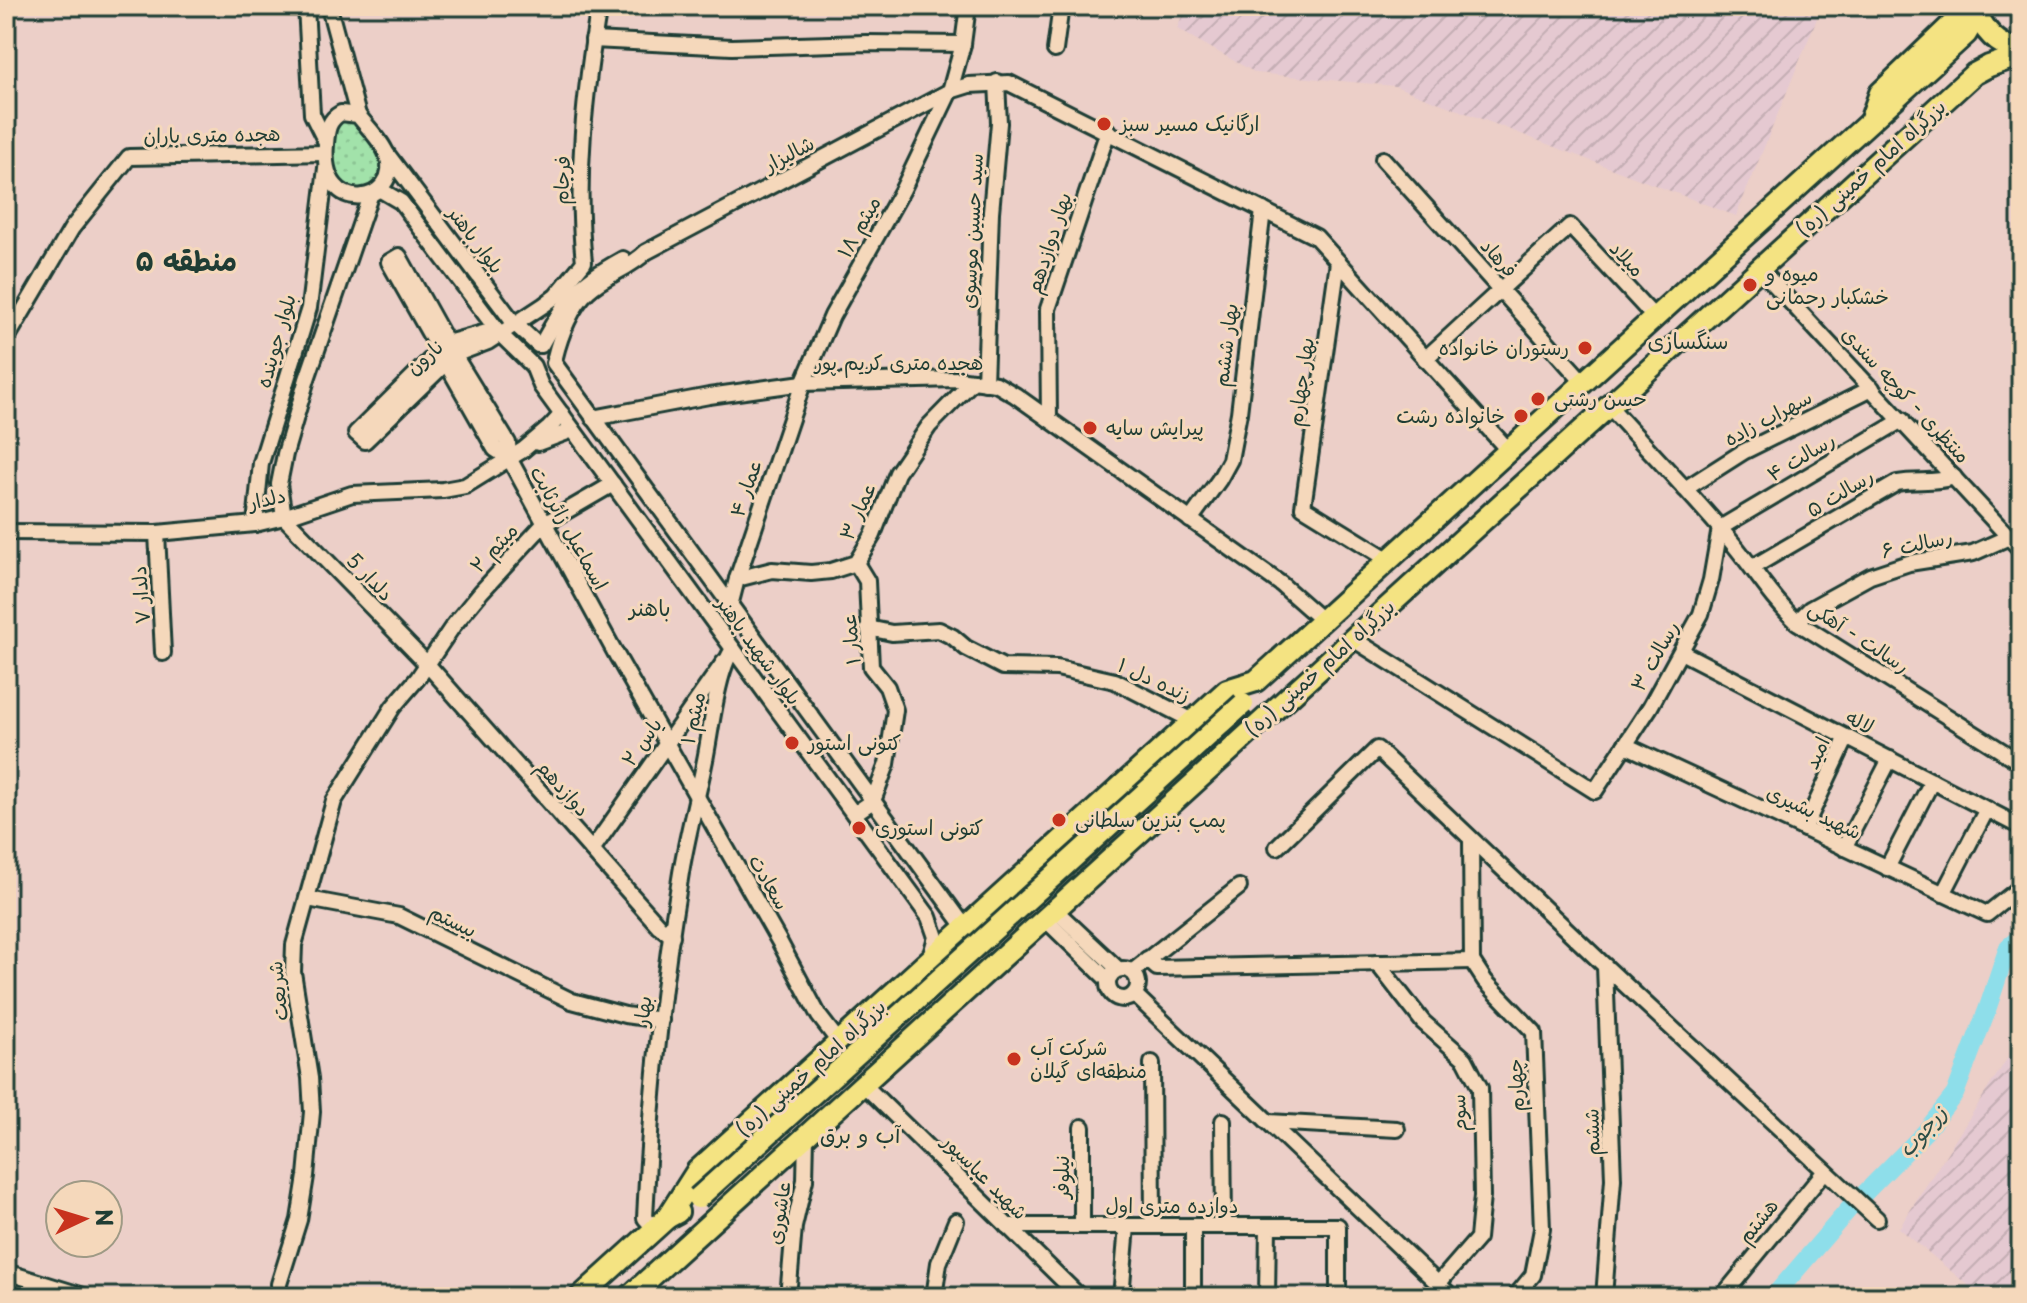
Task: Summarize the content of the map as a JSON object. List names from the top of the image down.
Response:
{
  "streets": {
    "highway": ["بزرگراه امام خمینی (ره)"],
    "street": [
      "هجده متری باران",
      "شالیزار",
      "فرجام",
      "میثم ۱۸",
      "سید حسین موسوی",
      "بلوار باهنر",
      "بهار دوازدهم",
      "فرهاد",
      "میلاد",
      "بلوار جوینده",
      "بهار ششم",
      "نارون",
      "هجده متری کریم پور",
      "بهار چهارم",
      "منتظری - کوچه سندی",
      "سهراب زاده",
      "رسالت ۴",
      "عمار ۴",
      "رسالت ۵",
      "دلدار",
      "عمار ۳",
      "اسماعیل زائرثابت",
      "رسالت ۶",
      "میثم ۲",
      "دلدار 5",
      "دلدار ۷",
      "رسالت - آهکی",
      "عمار ۱",
      "بلوار شهید باهنر",
      "رسالت ۳",
      "زنده دل ۱",
      "میثم ۱",
      "لاله",
      "یاس ۲",
      "امید",
      "دوازدهم",
      "شهید بشیری",
      "سعادت",
      "بیستم",
      "شریعت",
      "بهار",
      "چهارم",
      "سوم",
      "ششم",
      "شهید عباسپور",
      "نیلوفر",
      "دوازده متری اول",
      "عاشوری",
      "هشتم"
    ]
  },
  "crossings": [
    ["هجده متری باران", "بلوار باهنر"],
    ["هجده متری باران", "بلوار جوینده"],
    ["شالیزار", "میثم ۱۸"],
    ["شالیزار", "سید حسین موسوی"],
    ["شالیزار", "بلوار باهنر"],
    ["شالیزار", "بلوار شهید باهنر"],
    ["بزرگراه امام خمینی (ره)", "فرهاد"],
    ["بزرگراه امام خمینی (ره)", "میلاد"],
    ["بزرگراه امام خمینی (ره)", "هجده متری کریم پور"],
    ["بزرگراه امام خمینی (ره)", "بهار چهارم"],
    ["بزرگراه امام خمینی (ره)", "منتظری - کوچه سندی"],
    ["بزرگراه امام خمینی (ره)", "رسالت - آهکی"],
    ["بزرگراه امام خمینی (ره)", "بلوار شهید باهنر"],
    ["بزرگراه امام خمینی (ره)", "رسالت ۳"],
    ["بزرگراه امام خمینی (ره)", "زنده دل ۱"],
    ["بزرگراه امام خمینی (ره)", "سعادت"],
    ["بزرگراه امام خمینی (ره)", "بهار"],
    ["بزرگراه امام خمینی (ره)", "شهید عباسپور"],
    ["بزرگراه امام خمینی (ره)", "عاشوری"],
    ["میثم ۱۸", "هجده متری کریم پور"],
    ["میثم ۱۸", "عمار ۴"],
    ["سید حسین موسوی", "هجده متری کریم پور"],
    ["سید حسین موسوی", "عمار ۳"],
    ["بلوار باهنر", "بلوار جوینده"],
    ["بلوار باهنر", "نارون"],
    ["بلوار باهنر", "بلوار شهید باهنر"],
    ["بهار دوازدهم", "هجده متری کریم پور"],
    ["فرهاد", "میلاد"],
    ["بلوار جوینده", "دلدار"],
    ["بلوار جوینده", "دلدار 5"],
    ["بهار ششم", "هجده متری کریم پور"],
    ["نارون", "اسماعیل زائرثابت"],
    ["هجده متری کریم پور", "عمار ۴"],
    ["هجده متری کریم پور", "عمار ۳"],
    ["هجده متری کریم پور", "بلوار شهید باهنر"],
    ["منتظری - کوچه سندی", "سهراب زاده"],
    ["منتظری - کوچه سندی", "رسالت ۴"],
    ["منتظری - کوچه سندی", "رسالت ۵"],
    ["منتظری - کوچه سندی", "رسالت ۶"],
    ["سهراب زاده", "رسالت - آهکی"],
    ["رسالت ۴", "رسالت - آهکی"],
    ["رسالت ۴", "رسالت ۳"],
    ["عمار ۴", "عمار ۳"],
    ["عمار ۴", "بلوار شهید باهنر"],
    ["رسالت ۵", "رسالت - آهکی"],
    ["دلدار", "اسماعیل زائرثابت"],
    ["دلدار", "دلدار 5"],
    ["دلدار", "دلدار ۷"],
    ["عمار ۳", "عمار ۱"],
    ["اسماعیل زائرثابت", "میثم ۲"],
    ["اسماعیل زائرثابت", "یاس ۲"],
    ["اسماعیل زائرثابت", "سعادت"],
    ["رسالت ۶", "رسالت - آهکی"],
    ["میثم ۲", "دلدار 5"],
    ["میثم ۲", "بلوار شهید باهنر"],
    ["میثم ۲", "دوازدهم"],
    ["میثم ۲", "شریعت"],
    ["دلدار 5", "دوازدهم"],
    ["دلدار 5", "شریعت"],
    ["رسالت - آهکی", "رسالت ۳"],
    ["عمار ۱", "بلوار شهید باهنر"],
    ["عمار ۱", "زنده دل ۱"],
    ["بلوار شهید باهنر", "میثم ۱"],
    ["بلوار شهید باهنر", "یاس ۲"],
    ["رسالت ۳", "لاله"],
    ["رسالت ۳", "شهید بشیری"],
    ["میثم ۱", "یاس ۲"],
    ["میثم ۱", "سعادت"],
    ["میثم ۱", "بهار"],
    ["لاله", "امید"],
    ["یاس ۲", "دوازدهم"],
    ["یاس ۲", "سعادت"],
    ["امید", "شهید بشیری"],
    ["دوازدهم", "شریعت"],
    ["دوازدهم", "بهار"],
    ["سعادت", "بهار"],
    ["بیستم", "شریعت"],
    ["بیستم", "بهار"],
    ["شهید عباسپور", "دوازده متری اول"],
    ["نیلوفر", "دوازده متری اول"]
  ],
  "districts": [
    "منطقه ۵",
    "سنگسازی",
    "باهنر",
    "آب و برق"
  ],
  "water": ["زرجوب"],
  "places": [
    "ارگانیک مسیر سبز",
    "میوه و خشکبار رحمانی",
    "رستوران خانواده",
    "حسن رشتی",
    "خانواده رشت",
    "پیرایش سایه",
    "کتونی استور",
    "پمپ بنزین سلطانی",
    "کتونی استوری",
    "شرکت آب منطقه‌ای گیلان"
  ],
  "north": "right"
}
